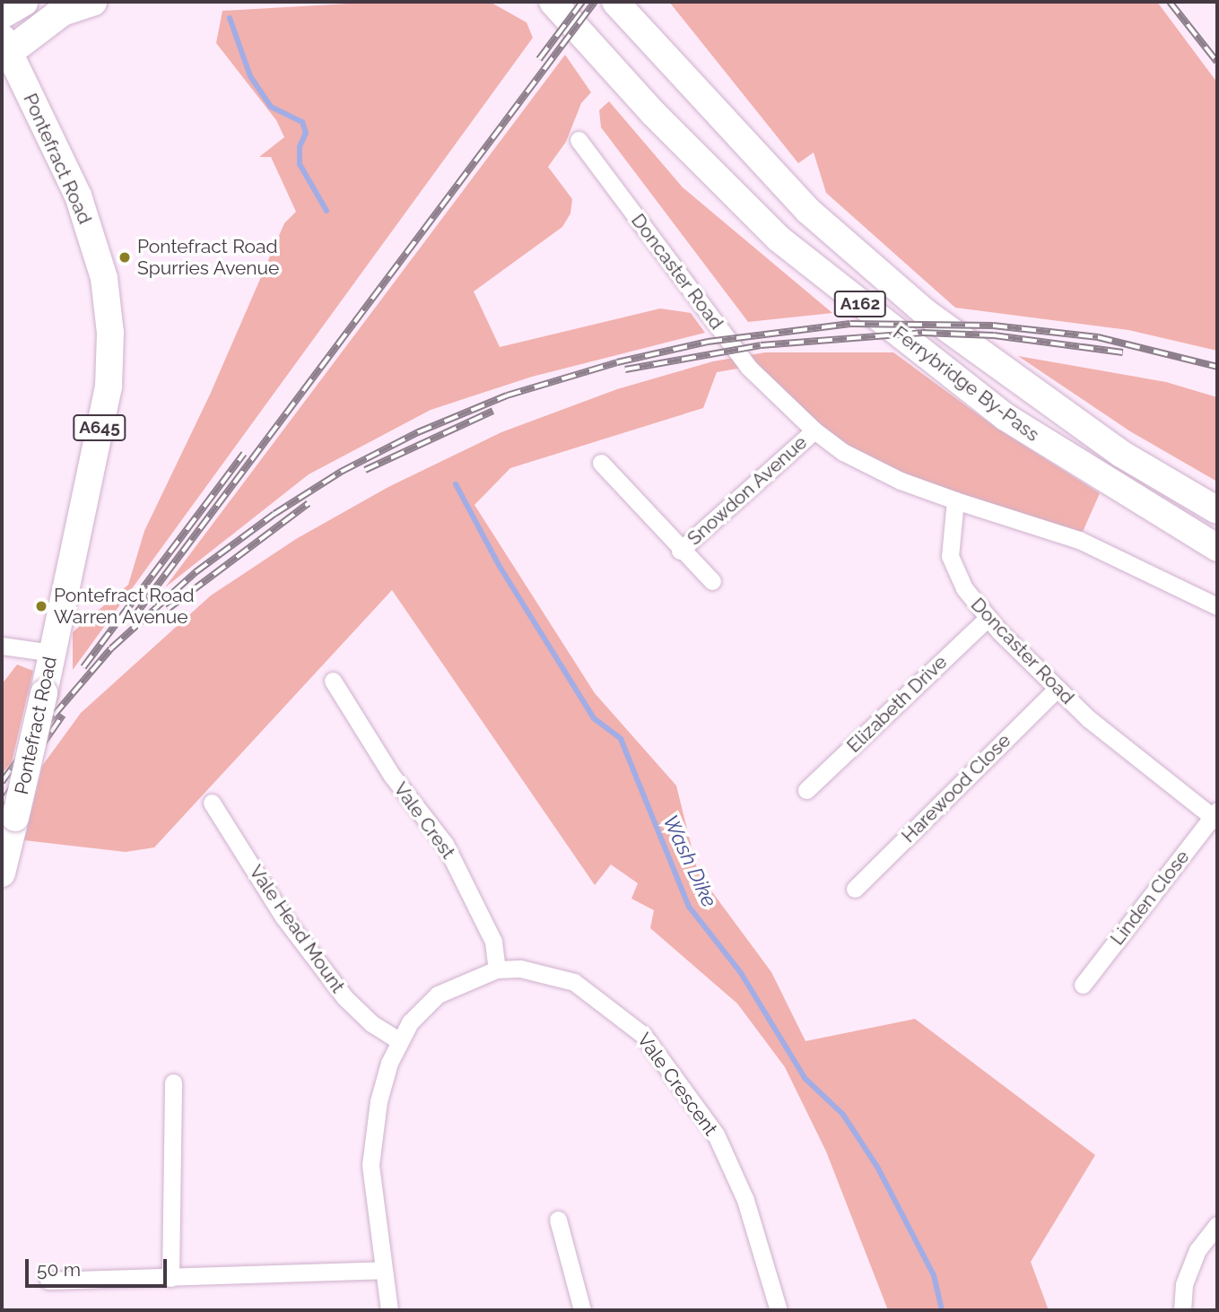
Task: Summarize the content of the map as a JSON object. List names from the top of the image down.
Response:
{
  "streets": {
    "highway": ["A645"],
    "main road": ["Pontefract Road", "A162", "Ferrybridge By-Pass"],
    "street": [
      "Doncaster Road",
      "Snowdon Avenue",
      "Elizabeth Drive",
      "Harewood Close",
      "Vale Crest",
      "Linden Close",
      "Vale Head Mount",
      "Vale Crescent"
    ]
  },
  "crossings": [
    ["Pontefract Road", "A645"],
    ["Doncaster Road", "Snowdon Avenue"],
    ["Doncaster Road", "Elizabeth Drive"],
    ["Doncaster Road", "Harewood Close"],
    ["Doncaster Road", "Linden Close"],
    ["Vale Crest", "Vale Crescent"],
    ["Vale Head Mount", "Vale Crescent"]
  ],
  "water": ["Wash Dike"],
  "places": ["Pontefract Road Spurries Avenue", "Pontefract Road Warren Avenue"],
  "scale_bar": "50 m"
}
